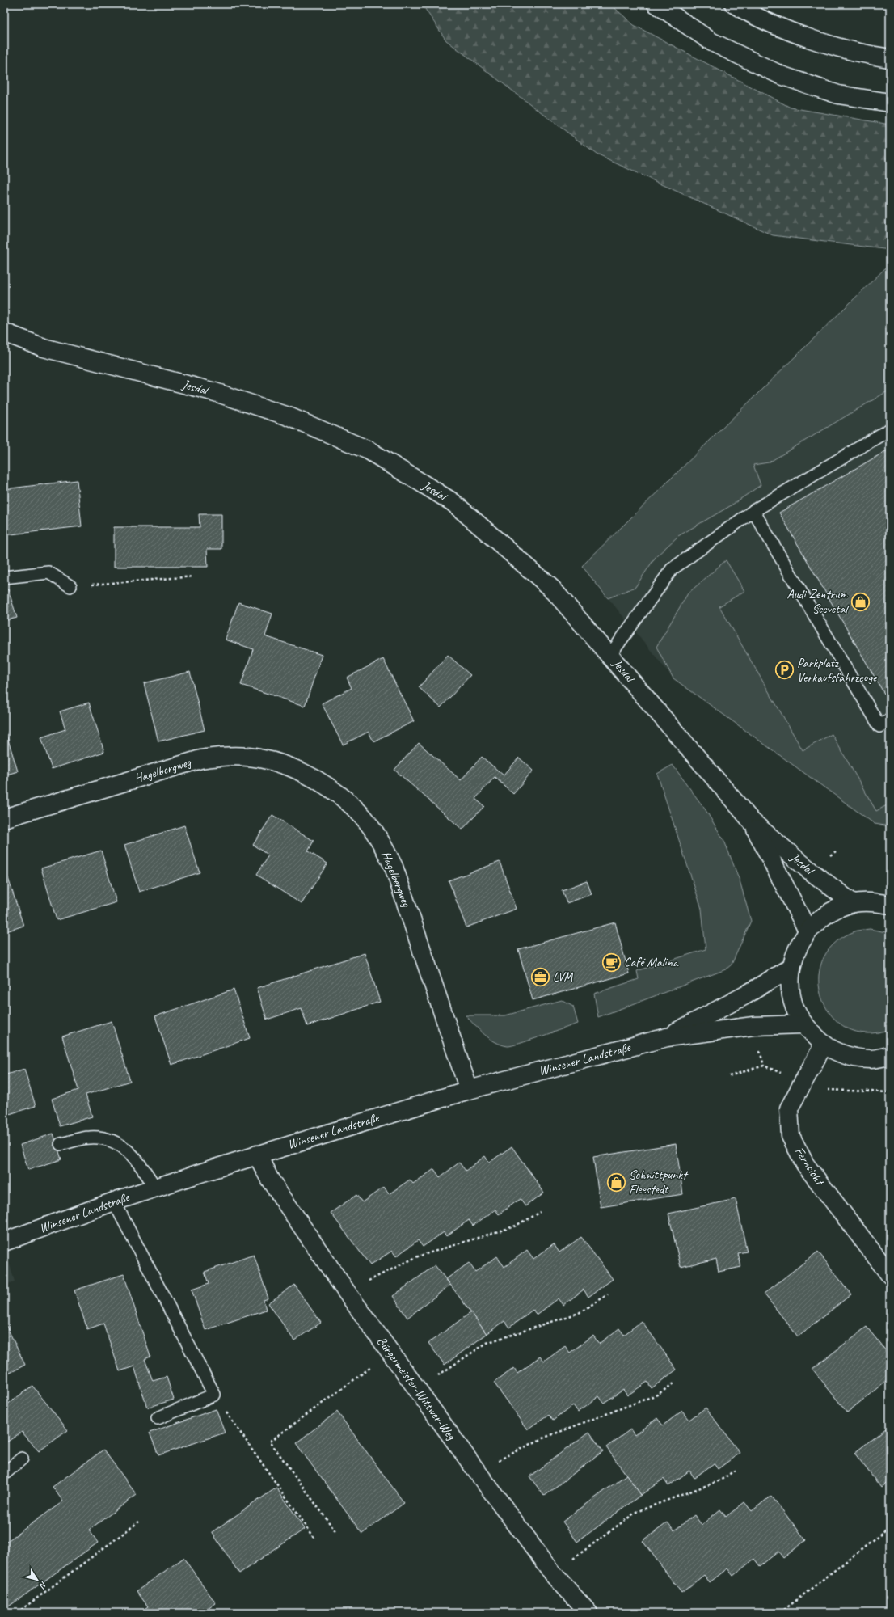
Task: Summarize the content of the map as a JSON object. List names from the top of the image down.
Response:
{
  "streets": {
    "main road": [
      "Jesdal",
      "Hagelbergweg",
      "Winsener Landstraße",
      "Fernsicht",
      "Bürgermeister-Wittwer-Weg"
    ]
  },
  "crossings": [
    ["Hagelbergweg", "Winsener Landstraße"],
    ["Winsener Landstraße", "Bürgermeister-Wittwer-Weg"]
  ],
  "places": {
    "shop": ["Audi Zentrum Seevetal", "Schnittpunkt Fleestedt"],
    "parking": ["Parkplatz Verkaufsfahrzeuge"],
    "cafe": ["Café Malina"],
    "office": ["LVM"]
  },
  "north": "bottom right"
}
